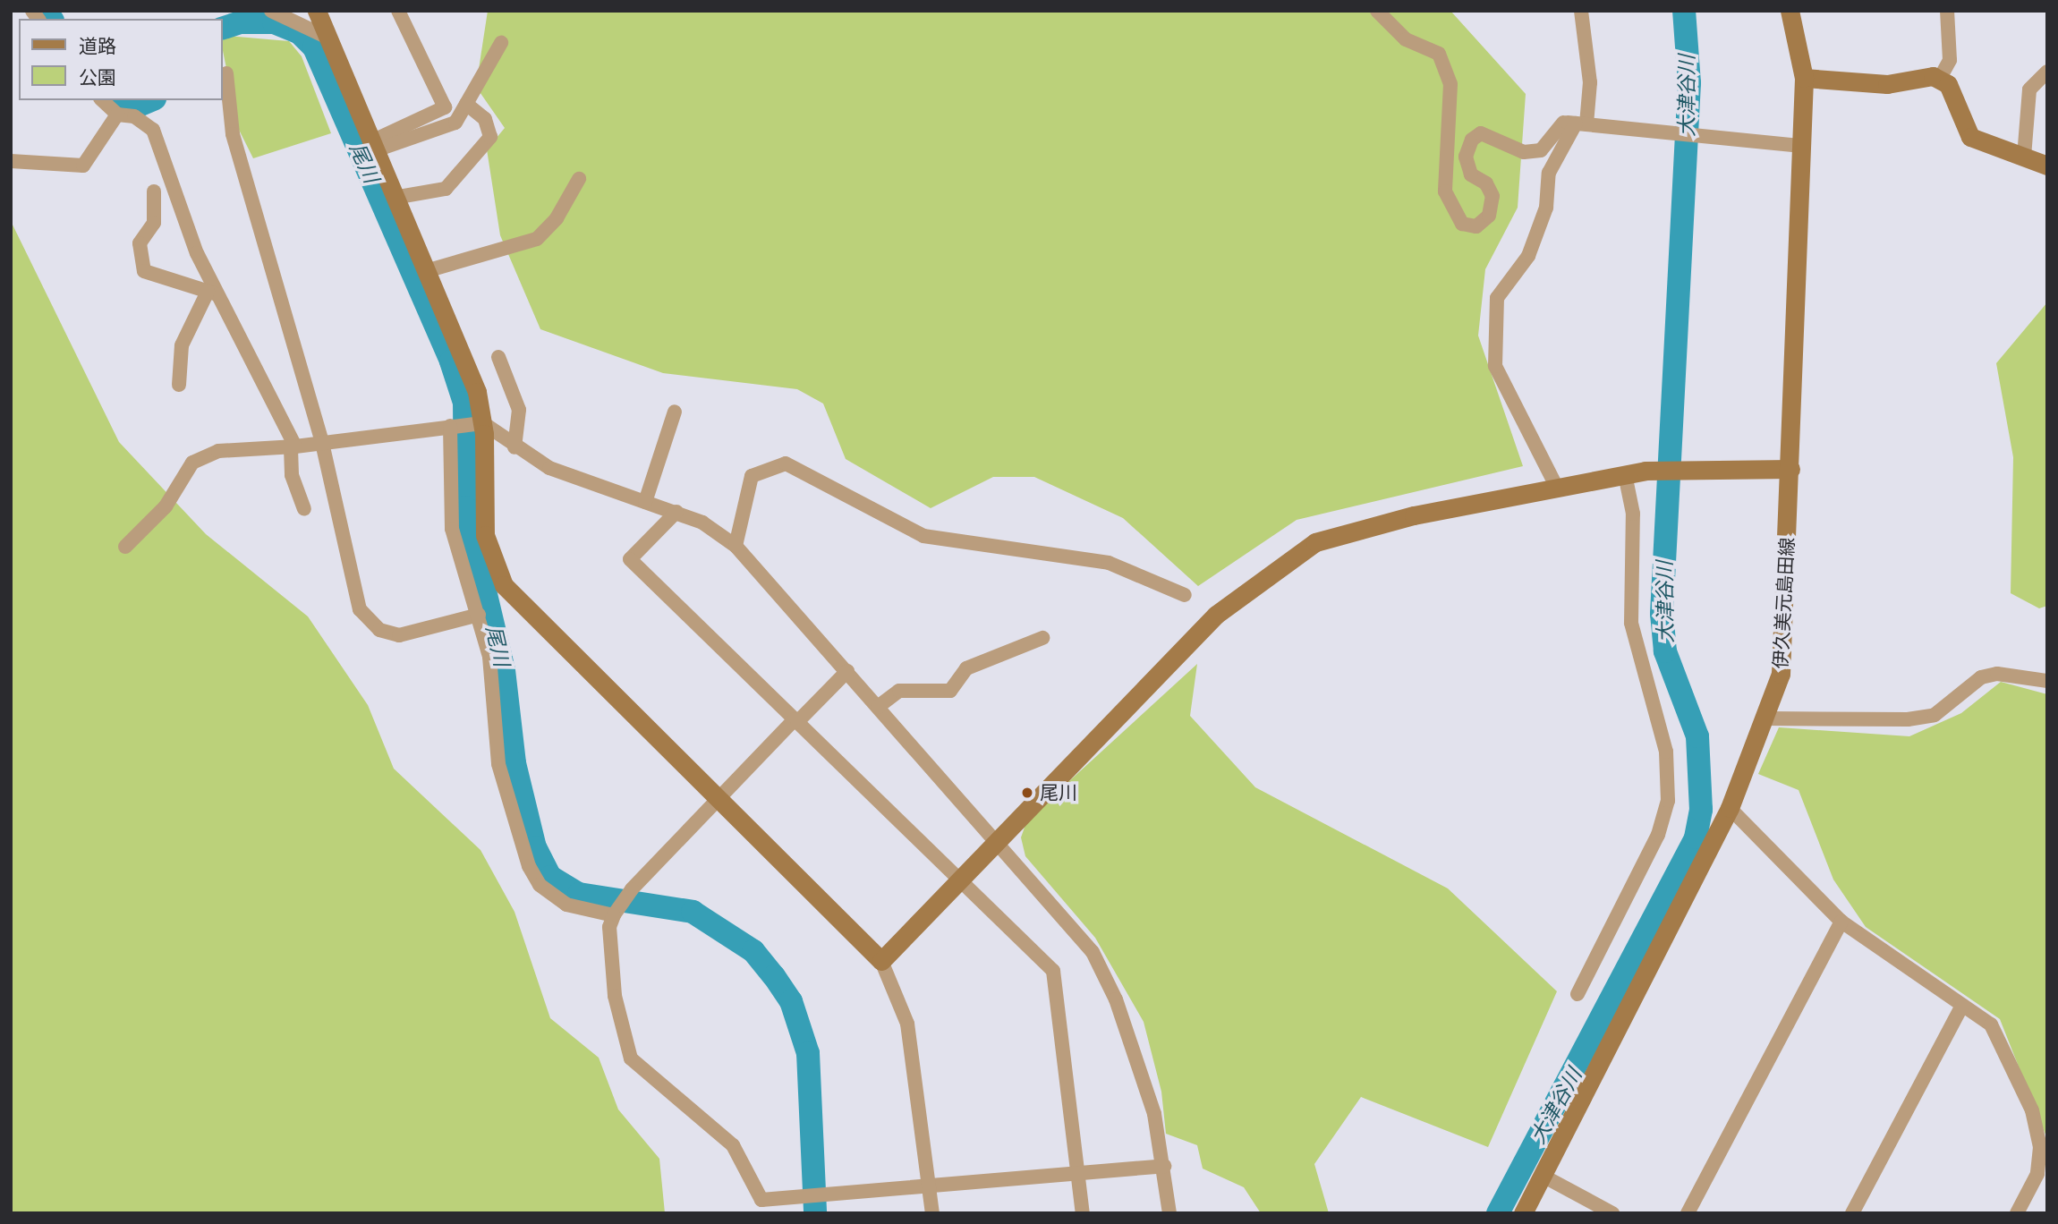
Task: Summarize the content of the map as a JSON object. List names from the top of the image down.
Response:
{
  "streets": {
    "street": ["伊久美元島田線"]
  },
  "water": ["大津谷川", "尾川"],
  "places": ["尾川"],
  "legend": ["道路", "公園"]
}
